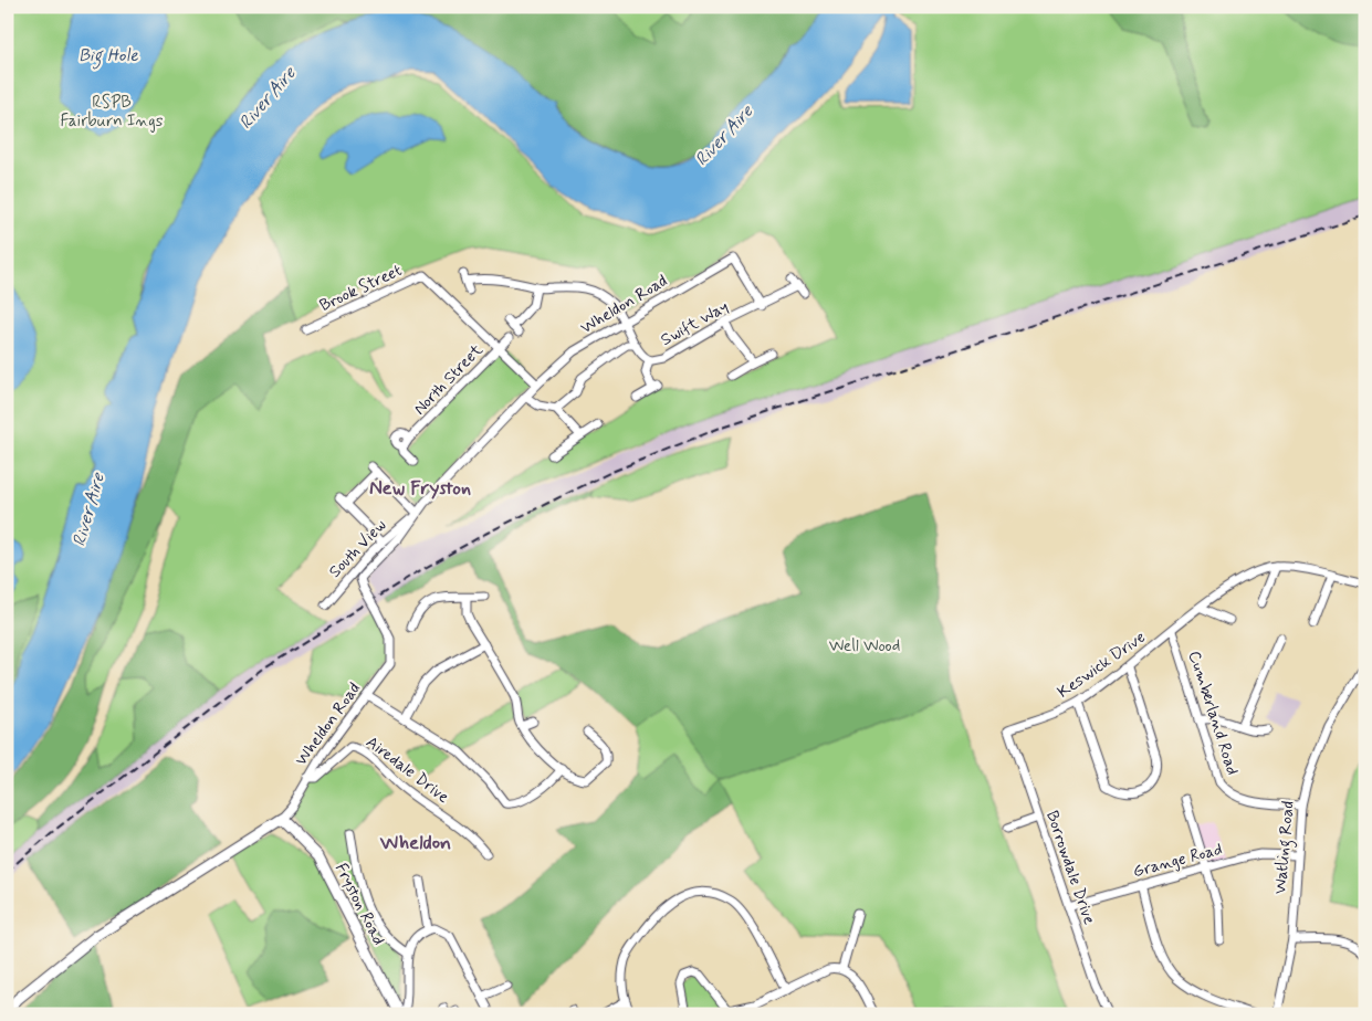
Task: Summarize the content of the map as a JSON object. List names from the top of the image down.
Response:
{
  "streets": {
    "street": [
      "Brook Street",
      "Wheldon Road",
      "Swift Way",
      "North Street",
      "South View",
      "Keswick Drive",
      "Cumberland Road",
      "Airedale Drive",
      "Watling Road",
      "Grange Road",
      "Borrowdale Drive",
      "Fryston Road"
    ]
  },
  "crossings": [
    ["Brook Street", "North Street"],
    ["Wheldon Road", "Swift Way"],
    ["Wheldon Road", "South View"],
    ["Wheldon Road", "Airedale Drive"],
    ["Wheldon Road", "Fryston Road"],
    ["Keswick Drive", "Cumberland Road"],
    ["Keswick Drive", "Borrowdale Drive"],
    ["Cumberland Road", "Watling Road"],
    ["Watling Road", "Grange Road"],
    ["Grange Road", "Borrowdale Drive"]
  ],
  "districts": ["New Fryston", "Wheldon"],
  "water": ["Big Hole", "River Aire"],
  "parks": ["RSPB Fairburn Ings", "Well Wood"]
}
